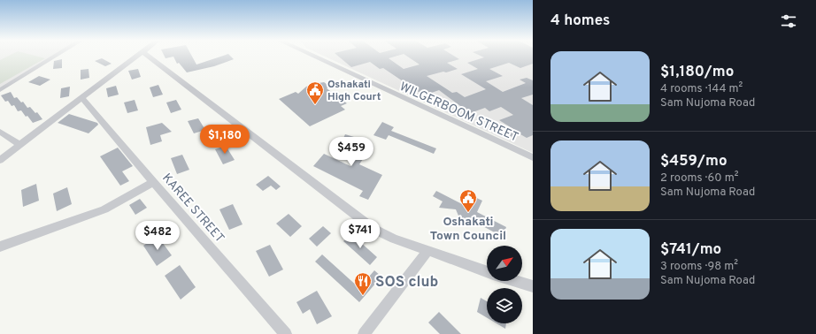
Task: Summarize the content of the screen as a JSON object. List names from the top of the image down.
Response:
{
  "streets": {
    "street": ["WILGERBOOM STREET", "KAREE STREET"]
  },
  "places": {
    "public building": ["Oshakati High Court", "Oshakati Town Council"],
    "restaurant": ["SOS club"]
  },
  "north": "top right",
  "page": {
    "heading": "4 homes",
    "list": [
      {
        "name": "$1,180/mo",
        "note": "4 rooms · 144 m² · Sam Nujoma Road"
      },
      {
        "name": "$459/mo",
        "note": "2 rooms · 60 m² · Sam Nujoma Road"
      },
      {
        "name": "$741/mo",
        "note": "3 rooms · 98 m² · Sam Nujoma Road"
      }
    ],
    "price": [
      "$1,180",
      "$459",
      "$741",
      "$482"
    ]
  }
}
